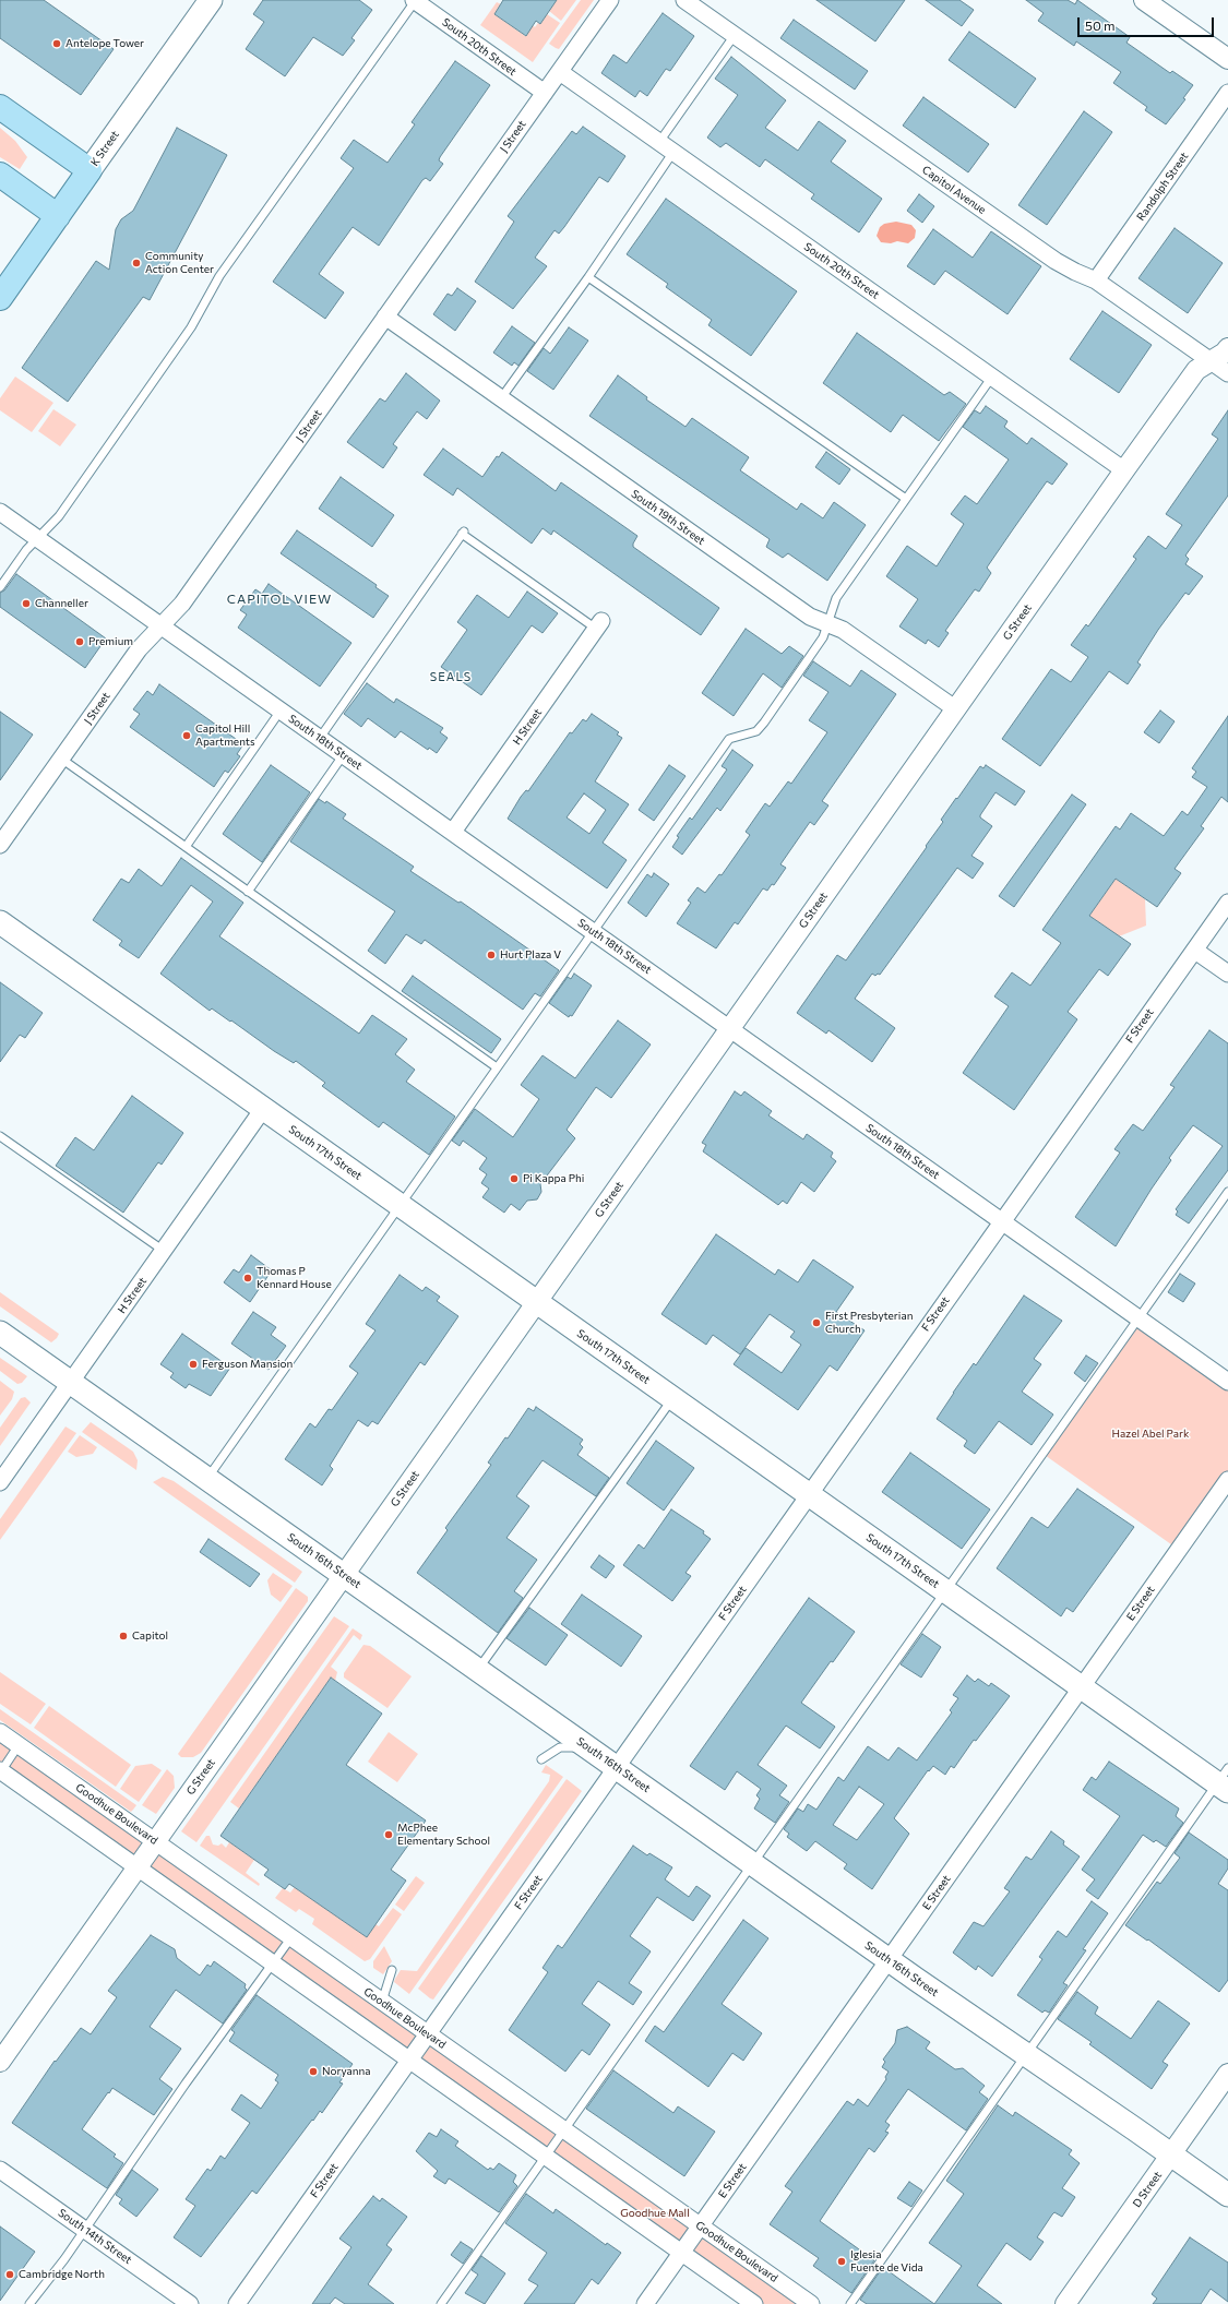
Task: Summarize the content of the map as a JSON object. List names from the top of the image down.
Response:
{
  "streets": {
    "main road": ["K Street", "South 17th Street", "South 16th Street"],
    "street": [
      "South 20th Street",
      "J Street",
      "Randolph Street",
      "Capitol Avenue",
      "South 19th Street",
      "G Street",
      "H Street",
      "South 18th Street",
      "F Street",
      "E Street",
      "Goodhue Boulevard",
      "D Street",
      "South 14th Street"
    ]
  },
  "crossings": [
    ["South 20th Street", "J Street"],
    ["South 20th Street", "G Street"],
    ["J Street", "South 19th Street"],
    ["J Street", "South 18th Street"],
    ["Randolph Street", "Capitol Avenue"],
    ["Capitol Avenue", "G Street"],
    ["South 19th Street", "G Street"],
    ["G Street", "South 18th Street"],
    ["G Street", "South 17th Street"],
    ["G Street", "South 16th Street"],
    ["G Street", "Goodhue Boulevard"],
    ["H Street", "South 18th Street"],
    ["H Street", "South 17th Street"],
    ["H Street", "South 16th Street"],
    ["South 18th Street", "F Street"],
    ["F Street", "South 17th Street"],
    ["F Street", "South 16th Street"],
    ["F Street", "Goodhue Boulevard"],
    ["South 17th Street", "E Street"],
    ["South 16th Street", "E Street"],
    ["South 16th Street", "D Street"],
    ["E Street", "Goodhue Boulevard"]
  ],
  "districts": ["CAPITOL VIEW", "SEALS"],
  "parks": ["Hazel Abel Park", "Goodhue Mall"],
  "places": [
    "Antelope Tower",
    "Community Action Center",
    "Channeller",
    "Premium",
    "Capitol Hill Apartments",
    "Hurt Plaza V",
    "Pi Kappa Phi",
    "Thomas P Kennard House",
    "First Presbyterian Church",
    "Ferguson Mansion",
    "Capitol",
    "McPhee Elementary School",
    "Noryanna",
    "Iglesia Fuente de Vida",
    "Cambridge North"
  ],
  "scale_bar": "50 m"
}
